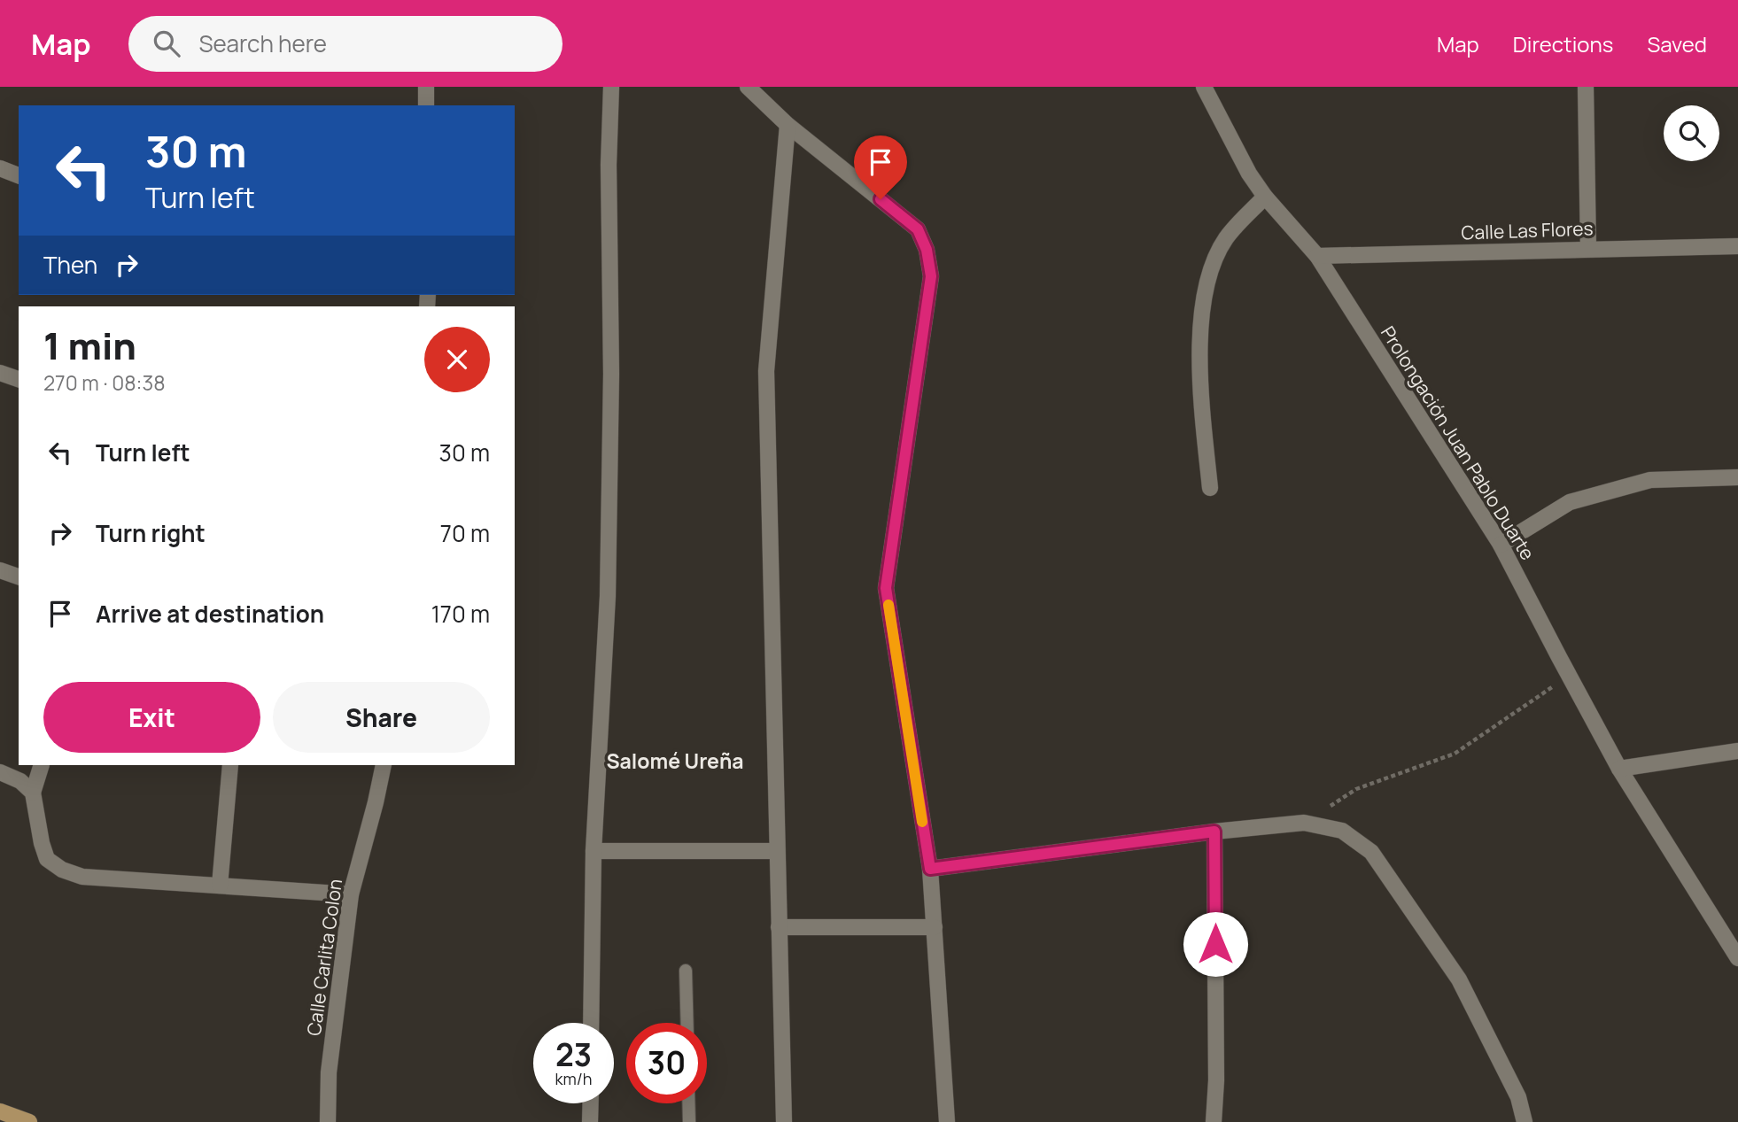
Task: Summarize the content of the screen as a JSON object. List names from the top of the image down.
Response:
{
  "streets": {
    "street": ["Calle Las Flores", "Prolongación Juan Pablo Duarte", "Calle Carlita Colon"]
  },
  "crossings": [
    ["Calle Las Flores", "Prolongación Juan Pablo Duarte"]
  ],
  "districts": ["Salomé Ureña"],
  "page": {
    "header": "Map",
    "search": "Search here",
    "nav": ["Map", "Directions", "Saved"],
    "turn": ["30 m", "Turn left"],
    "then": "Then",
    "heading": ["1 min", "270 m · 08:38"],
    "list": [
      {
        "name": "Turn left",
        "value": "30 m"
      },
      {
        "name": "Turn right",
        "value": "70 m"
      },
      {
        "name": "Arrive at destination",
        "value": "170 m"
      }
    ],
    "buttons": ["Exit", "Share"],
    "speed": "23 km/h",
    "limit": "30"
  }
}
